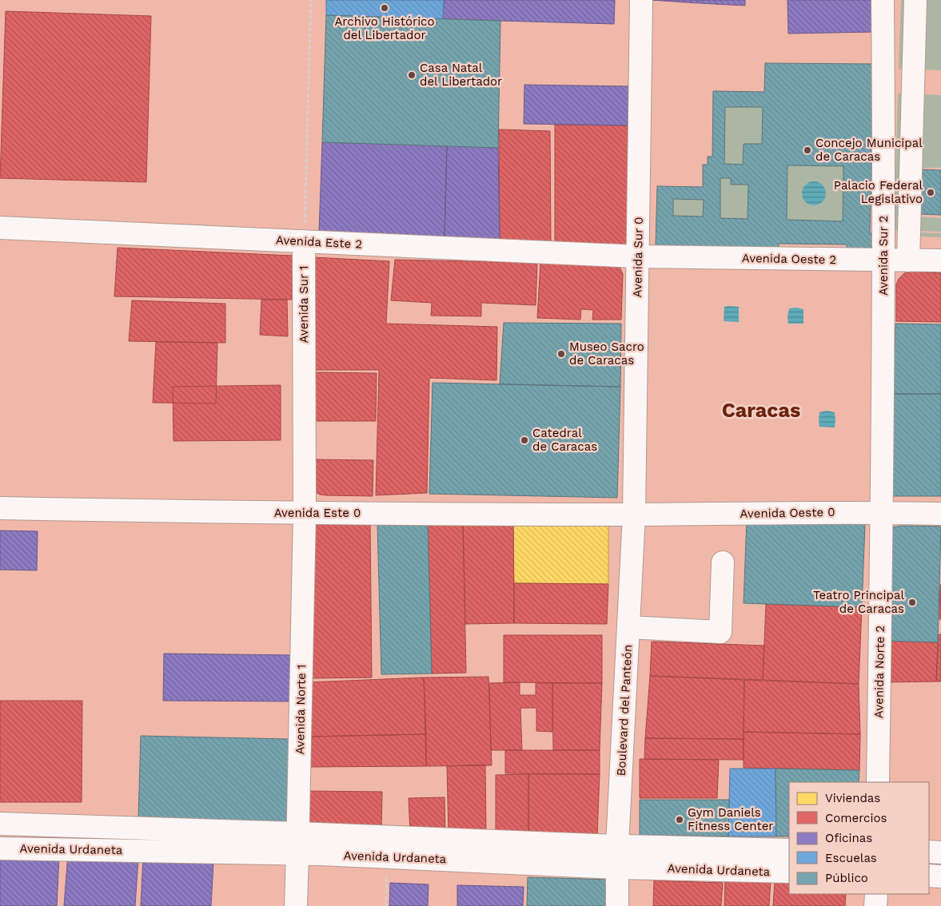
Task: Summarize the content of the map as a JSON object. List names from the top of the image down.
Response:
{
  "streets": {
    "street": [
      "Avenida Este 2",
      "Avenida Sur 2",
      "Avenida Sur 0",
      "Avenida Oeste 2",
      "Avenida Sur 1",
      "Avenida Este 0",
      "Avenida Oeste 0",
      "Avenida Norte 2",
      "Avenida Norte 1",
      "Boulevard del Panteón",
      "Avenida Urdaneta"
    ]
  },
  "crossings": [
    ["Avenida Este 2", "Avenida Sur 0"],
    ["Avenida Este 2", "Avenida Oeste 2"],
    ["Avenida Este 2", "Avenida Sur 1"],
    ["Avenida Sur 2", "Avenida Oeste 2"],
    ["Avenida Sur 2", "Avenida Oeste 0"],
    ["Avenida Sur 2", "Avenida Norte 2"],
    ["Avenida Sur 0", "Avenida Oeste 2"],
    ["Avenida Sur 0", "Avenida Este 0"],
    ["Avenida Sur 0", "Avenida Oeste 0"],
    ["Avenida Sur 0", "Boulevard del Panteón"],
    ["Avenida Sur 1", "Avenida Este 0"],
    ["Avenida Sur 1", "Avenida Norte 1"],
    ["Avenida Este 0", "Avenida Oeste 0"],
    ["Avenida Este 0", "Avenida Norte 1"],
    ["Avenida Este 0", "Boulevard del Panteón"],
    ["Avenida Oeste 0", "Avenida Norte 2"],
    ["Avenida Oeste 0", "Boulevard del Panteón"],
    ["Avenida Norte 1", "Avenida Urdaneta"],
    ["Boulevard del Panteón", "Avenida Urdaneta"]
  ],
  "districts": ["Caracas"],
  "places": [
    "Archivo Histórico del Libertador",
    "Casa Natal del Libertador",
    "Concejo Municipal de Caracas",
    "Palacio Federal Legislativo",
    "Museo Sacro de Caracas",
    "Catedral de Caracas",
    "Teatro Principal de Caracas",
    "Gym Daniels Fitness Center"
  ],
  "legend": [
    "Viviendas",
    "Comercios",
    "Oficinas",
    "Escuelas",
    "Público"
  ]
}
